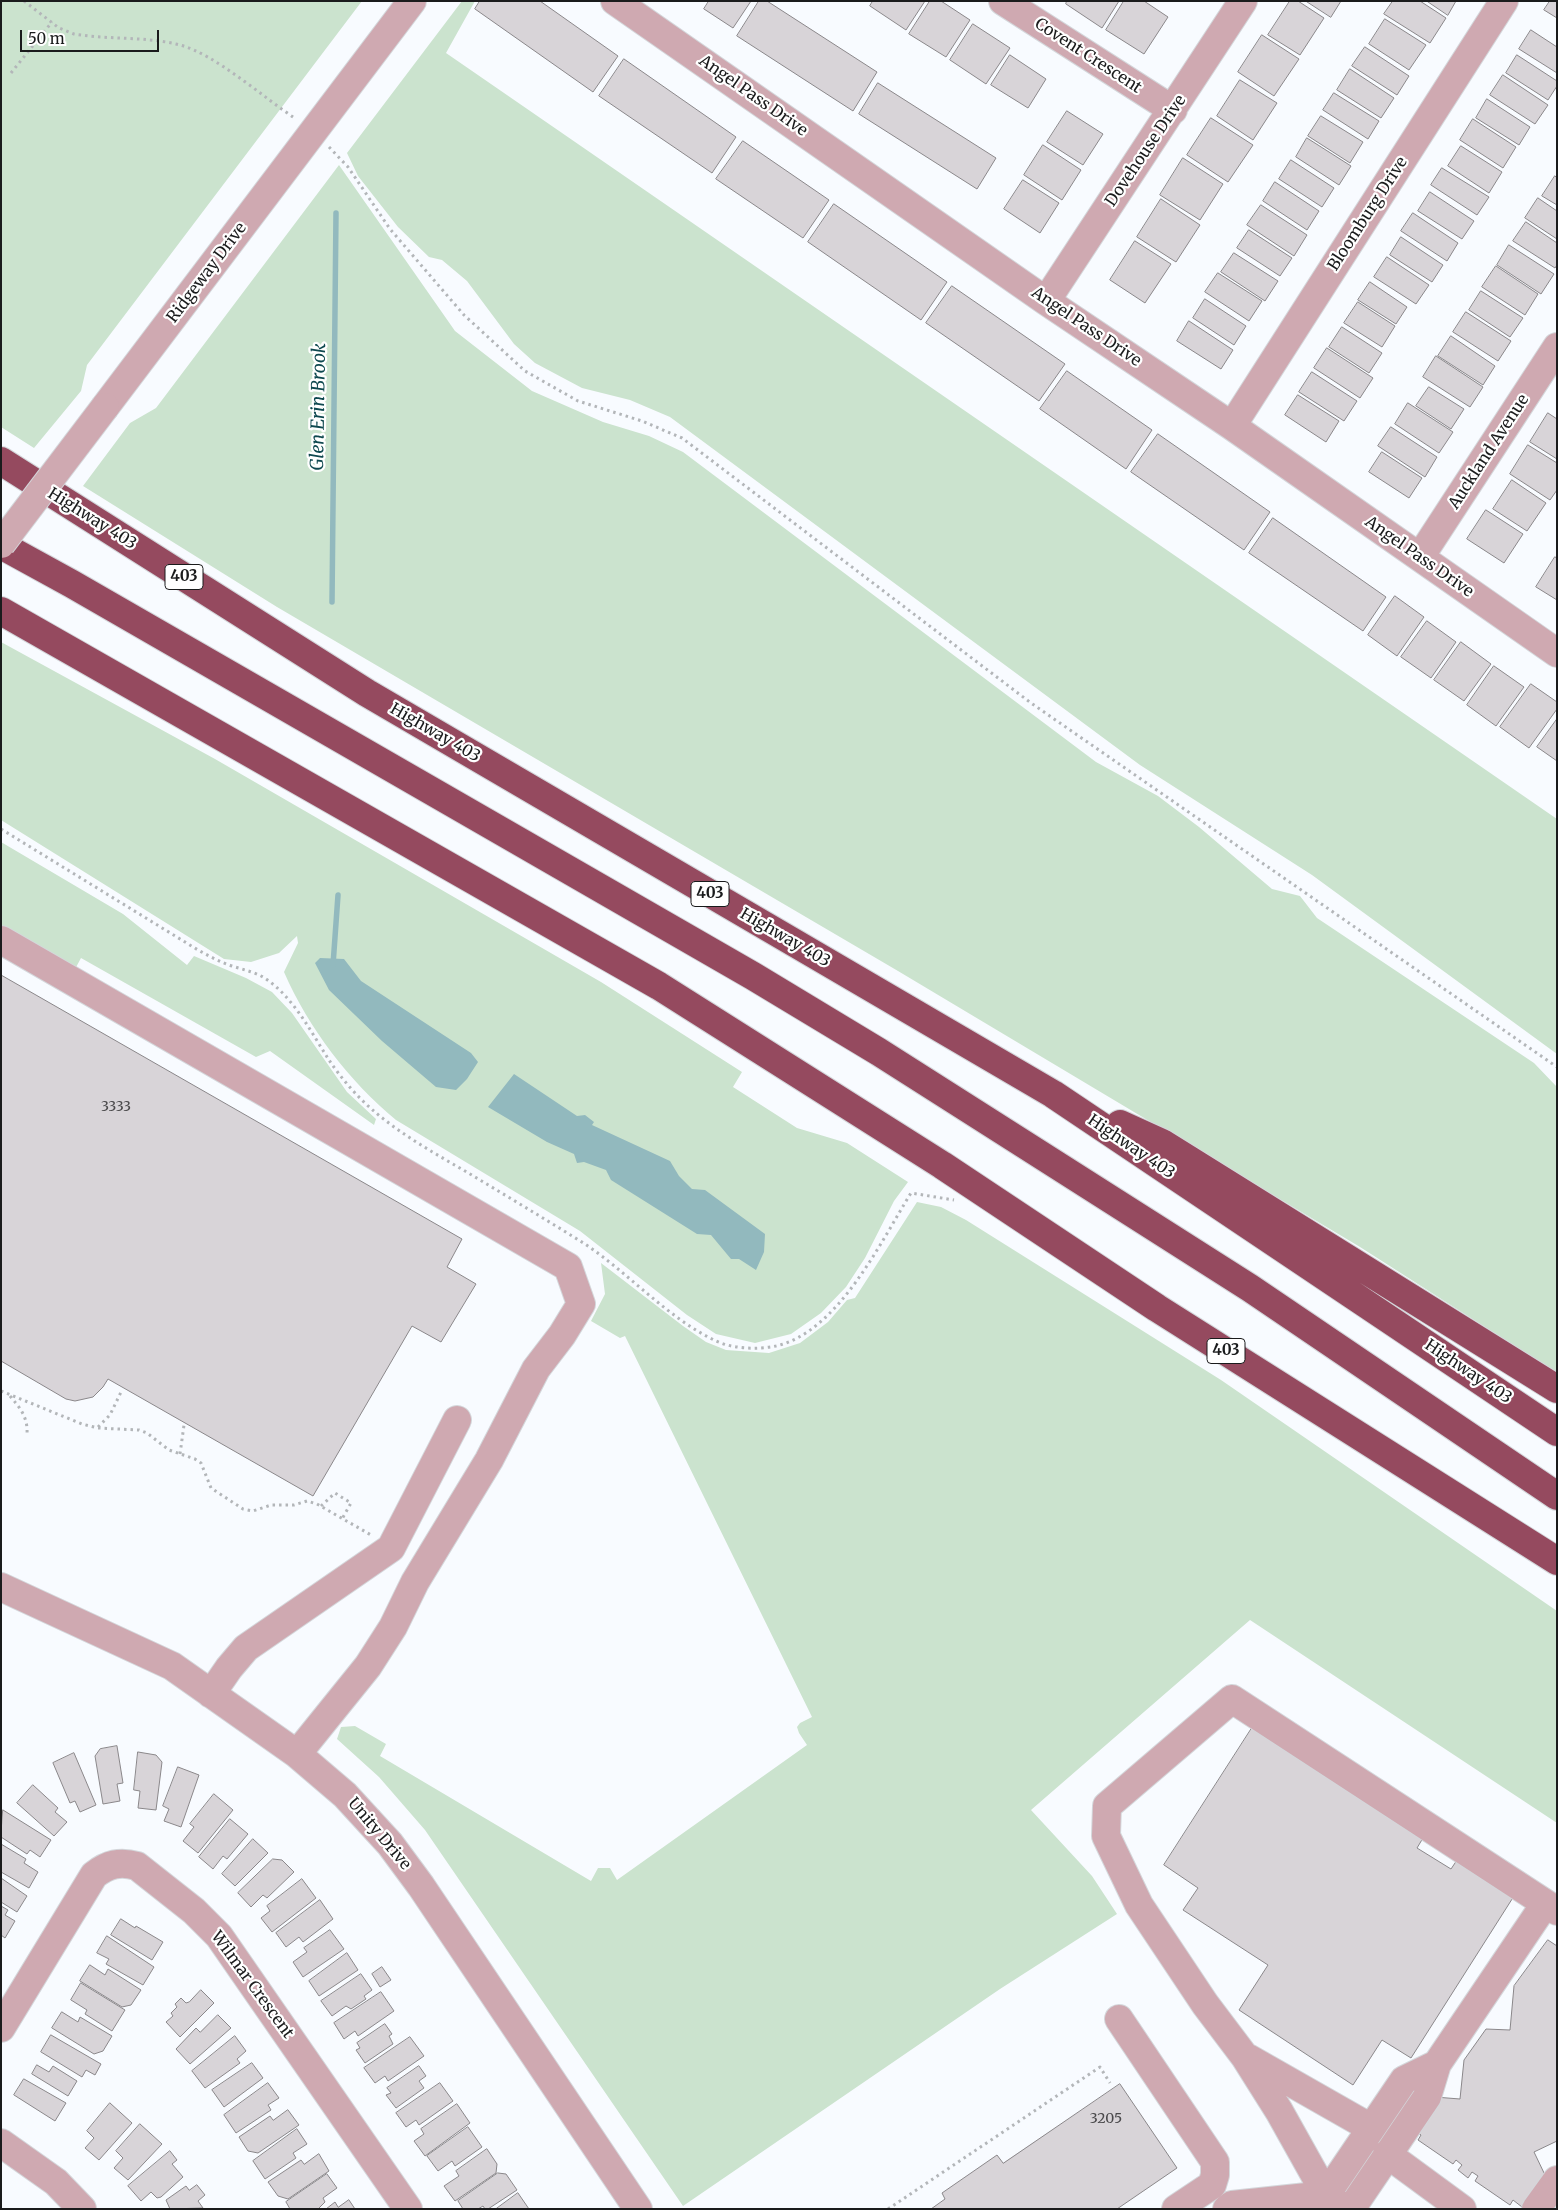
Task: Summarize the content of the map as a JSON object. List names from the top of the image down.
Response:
{
  "streets": {
    "highway": ["Highway 403", "403"],
    "street": [
      "Covent Crescent",
      "Angel Pass Drive",
      "Dovehouse Drive",
      "Bloomburg Drive",
      "Ridgeway Drive",
      "Auckland Avenue",
      "Unity Drive",
      "Wilmar Crescent"
    ]
  },
  "crossings": [
    ["Covent Crescent", "Dovehouse Drive"],
    ["Angel Pass Drive", "Dovehouse Drive"],
    ["Angel Pass Drive", "Bloomburg Drive"],
    ["Angel Pass Drive", "Auckland Avenue"]
  ],
  "water": ["Glen Erin Brook"],
  "house_numbers": ["3333", "3205"],
  "scale_bar": "50 m"
}
